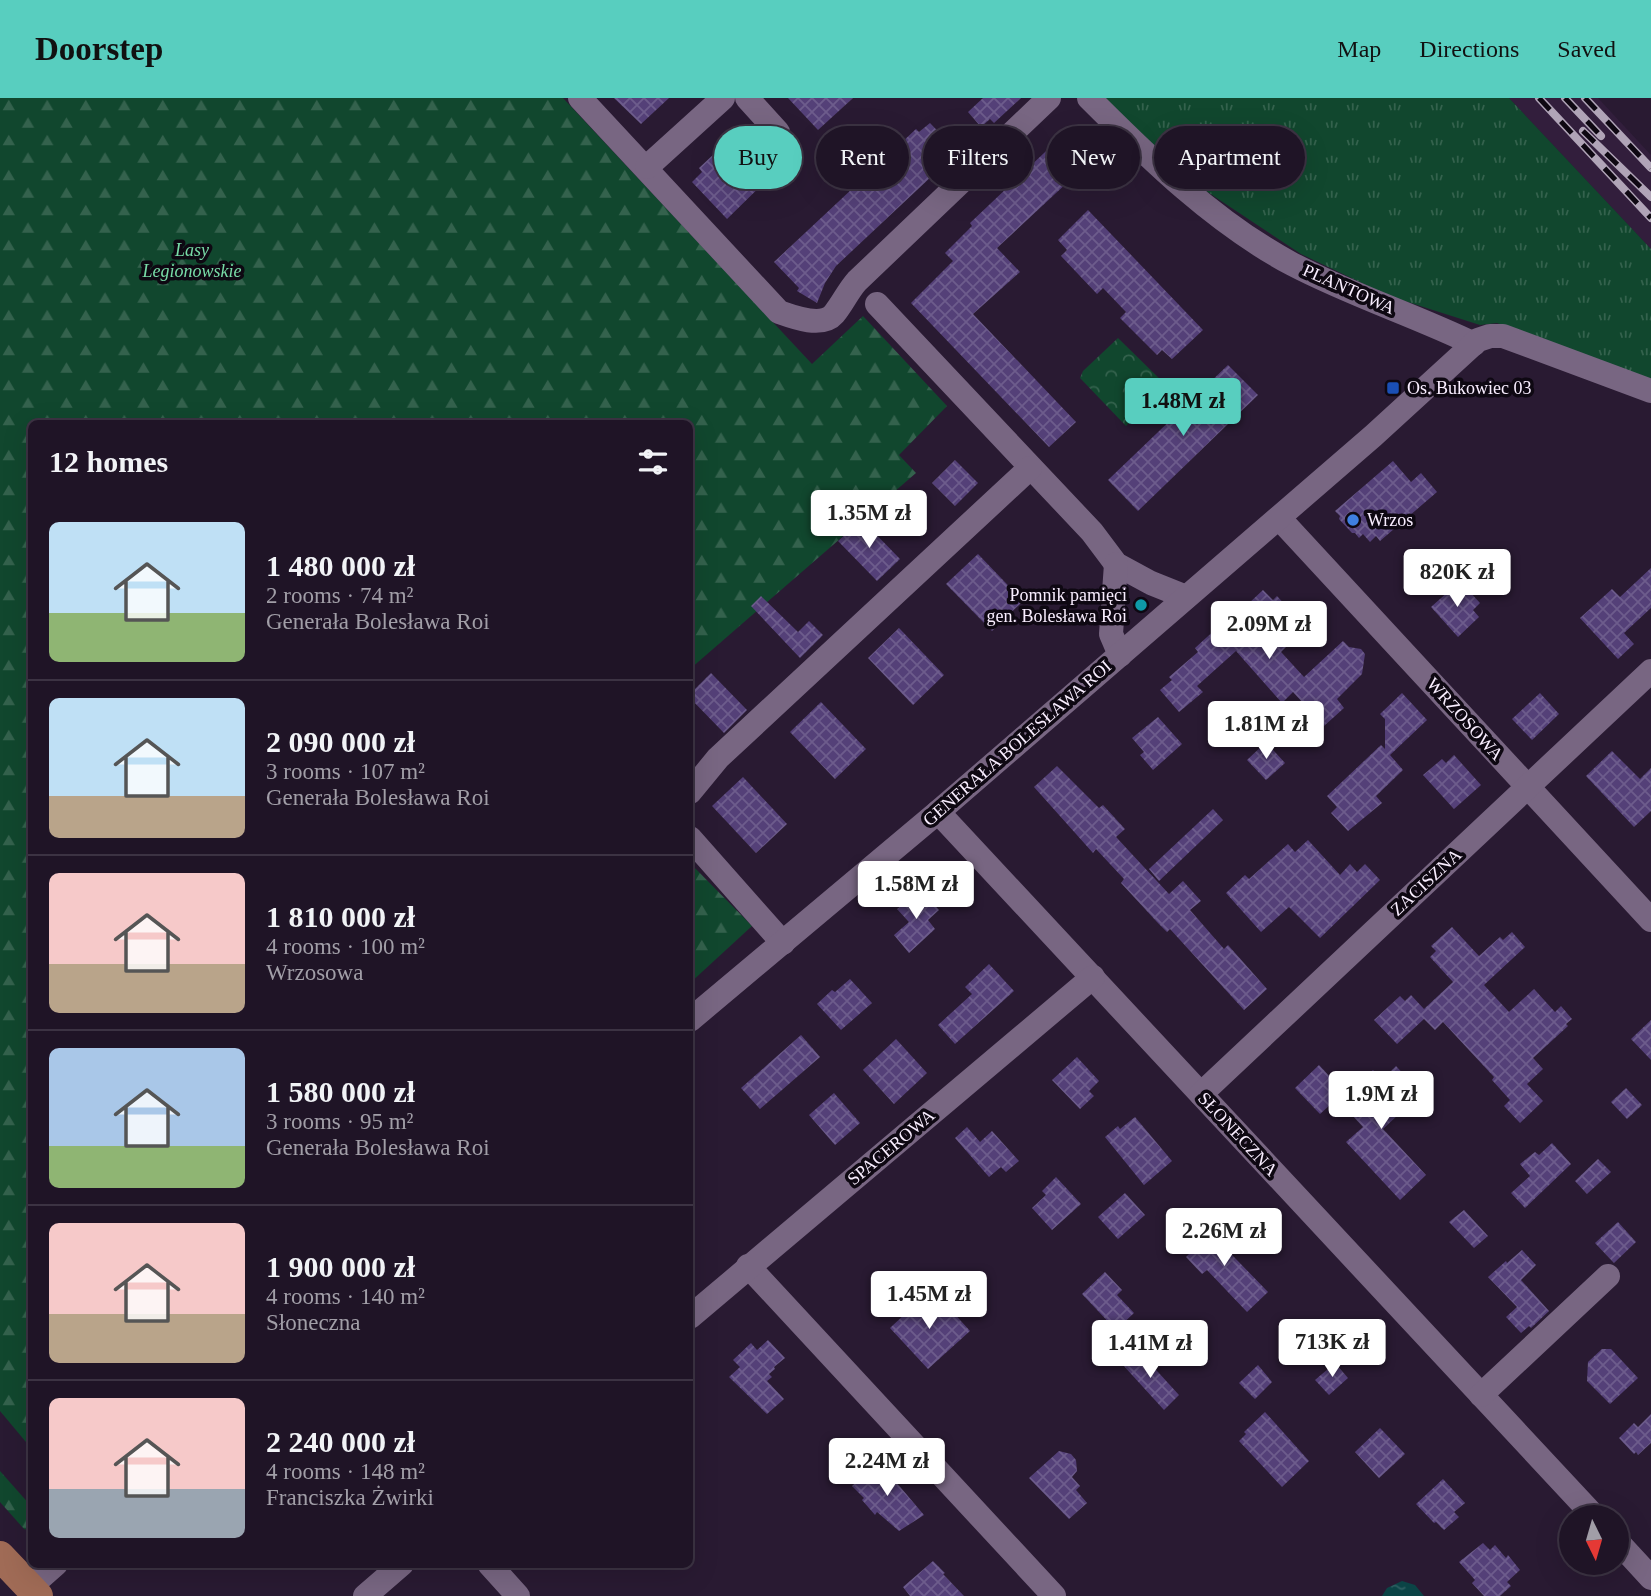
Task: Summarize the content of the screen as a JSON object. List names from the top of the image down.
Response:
{
  "streets": {
    "street": [
      "PLANTOWA",
      "WRZOSOWA",
      "GENERAŁA BOLESŁAWA ROI",
      "ZACISZNA",
      "SŁONECZNA",
      "SPACEROWA"
    ]
  },
  "crossings": [
    ["PLANTOWA", "GENERAŁA BOLESŁAWA ROI"],
    ["WRZOSOWA", "GENERAŁA BOLESŁAWA ROI"],
    ["WRZOSOWA", "ZACISZNA"],
    ["GENERAŁA BOLESŁAWA ROI", "SŁONECZNA"],
    ["ZACISZNA", "SŁONECZNA"],
    ["SŁONECZNA", "SPACEROWA"]
  ],
  "parks": ["Lasy Legionowskie"],
  "places": {
    "transit": ["Os. Bukowiec 03"],
    "other": ["Wrzos", "Pomnik pamięci gen. Bolesława Roi"]
  },
  "north": "bottom",
  "page": {
    "header": "Doorstep",
    "nav": ["Map", "Directions", "Saved"],
    "chip": [
      "Buy",
      "Rent",
      "Filters",
      "New",
      "Apartment"
    ],
    "price": [
      "1.48M zł",
      "1.35M zł",
      "820K zł",
      "2.09M zł",
      "1.81M zł",
      "1.58M zł",
      "1.9M zł",
      "2.26M zł",
      "1.45M zł",
      "713K zł",
      "1.41M zł",
      "2.24M zł"
    ],
    "heading": "12 homes",
    "list": [
      {
        "name": "1 480 000 zł",
        "note": "2 rooms · 74 m² · Generała Bolesława Roi"
      },
      {
        "name": "2 090 000 zł",
        "note": "3 rooms · 107 m² · Generała Bolesława Roi"
      },
      {
        "name": "1 810 000 zł",
        "note": "4 rooms · 100 m² · Wrzosowa"
      },
      {
        "name": "1 580 000 zł",
        "note": "3 rooms · 95 m² · Generała Bolesława Roi"
      },
      {
        "name": "1 900 000 zł",
        "note": "4 rooms · 140 m² · Słoneczna"
      },
      {
        "name": "2 240 000 zł",
        "note": "4 rooms · 148 m² · Franciszka Żwirki"
      }
    ]
  }
}
